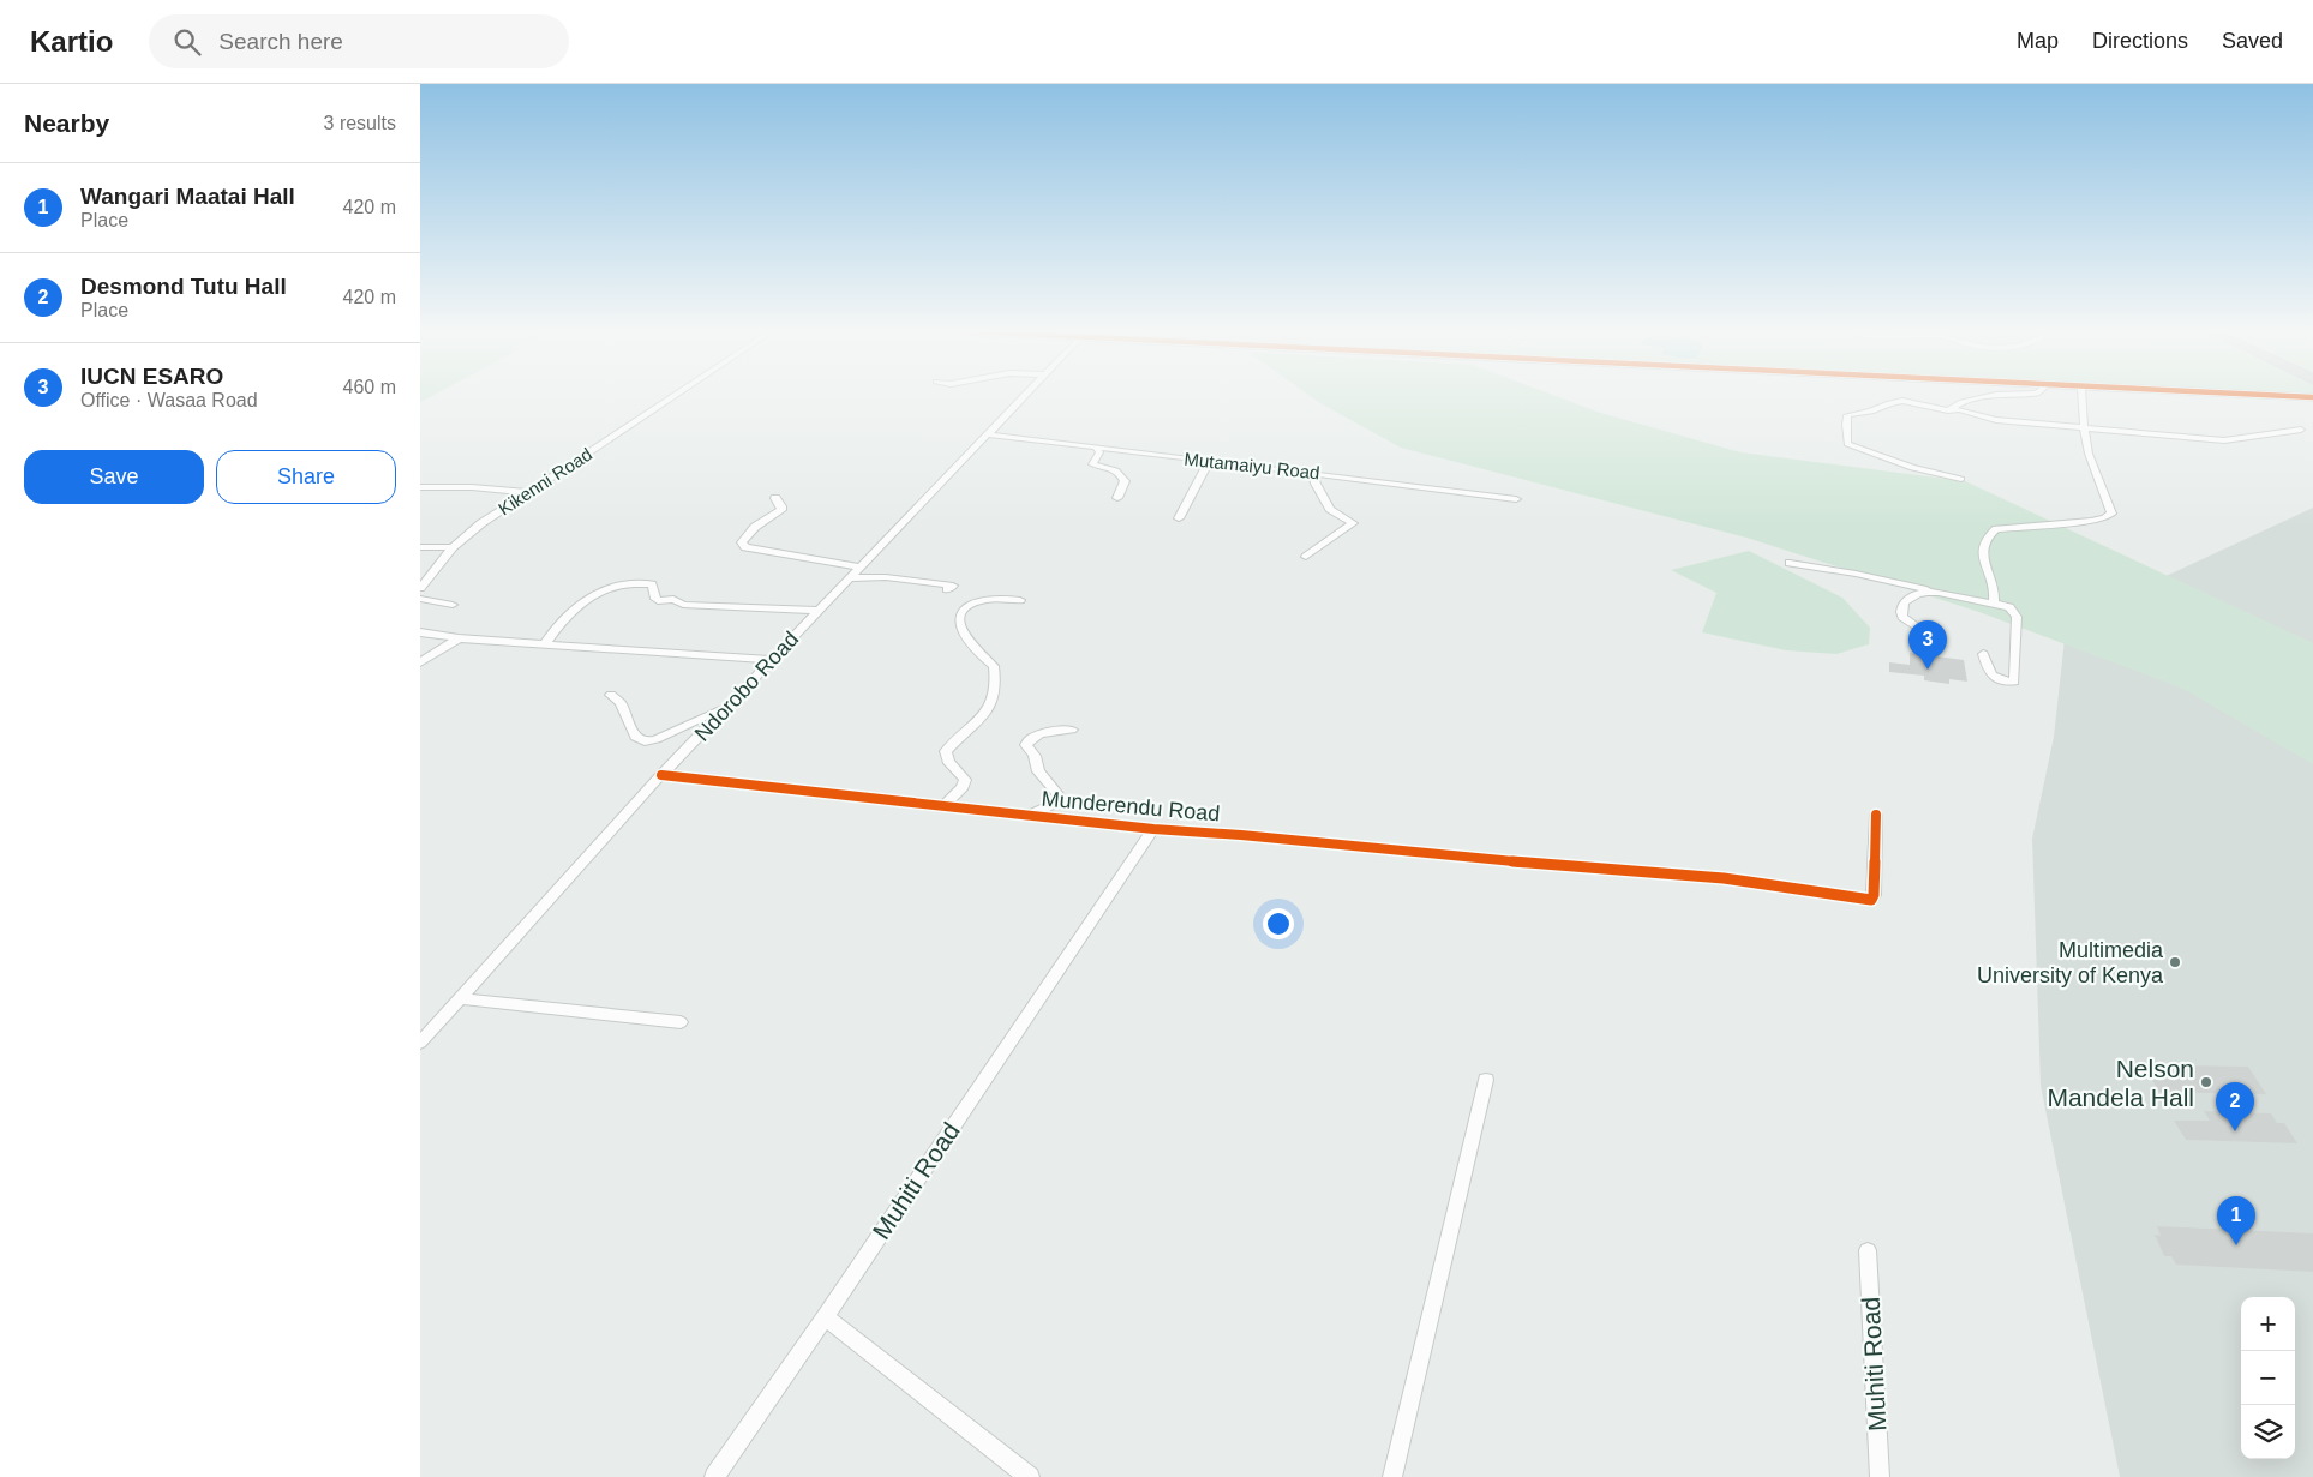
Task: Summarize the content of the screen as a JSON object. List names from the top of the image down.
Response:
{
  "streets": {
    "street": [
      "Mutamaiyu Road",
      "Kikenni Road",
      "Ndorobo Road",
      "Munderendu Road",
      "Muhiti Road"
    ]
  },
  "crossings": [
    ["Mutamaiyu Road", "Ndorobo Road"],
    ["Ndorobo Road", "Munderendu Road"],
    ["Munderendu Road", "Muhiti Road"]
  ],
  "places": ["Multimedia University of Kenya", "Nelson Mandela Hall"],
  "page": {
    "header": "Kartio",
    "search": "Search here",
    "nav": ["Map", "Directions", "Saved"],
    "heading": ["Nearby", "3 results"],
    "list": [
      {
        "mark": "1",
        "name": "Wangari Maatai Hall",
        "note": "Place",
        "value": "420 m"
      },
      {
        "mark": "2",
        "name": "Desmond Tutu Hall",
        "note": "Place",
        "value": "420 m"
      },
      {
        "mark": "3",
        "name": "IUCN ESARO",
        "note": "Office · Wasaa Road",
        "value": "460 m"
      }
    ],
    "buttons": ["Save", "Share"],
    "pins": ["3", "2", "1"],
    "map_buttons": ["+", "−"]
  }
}
